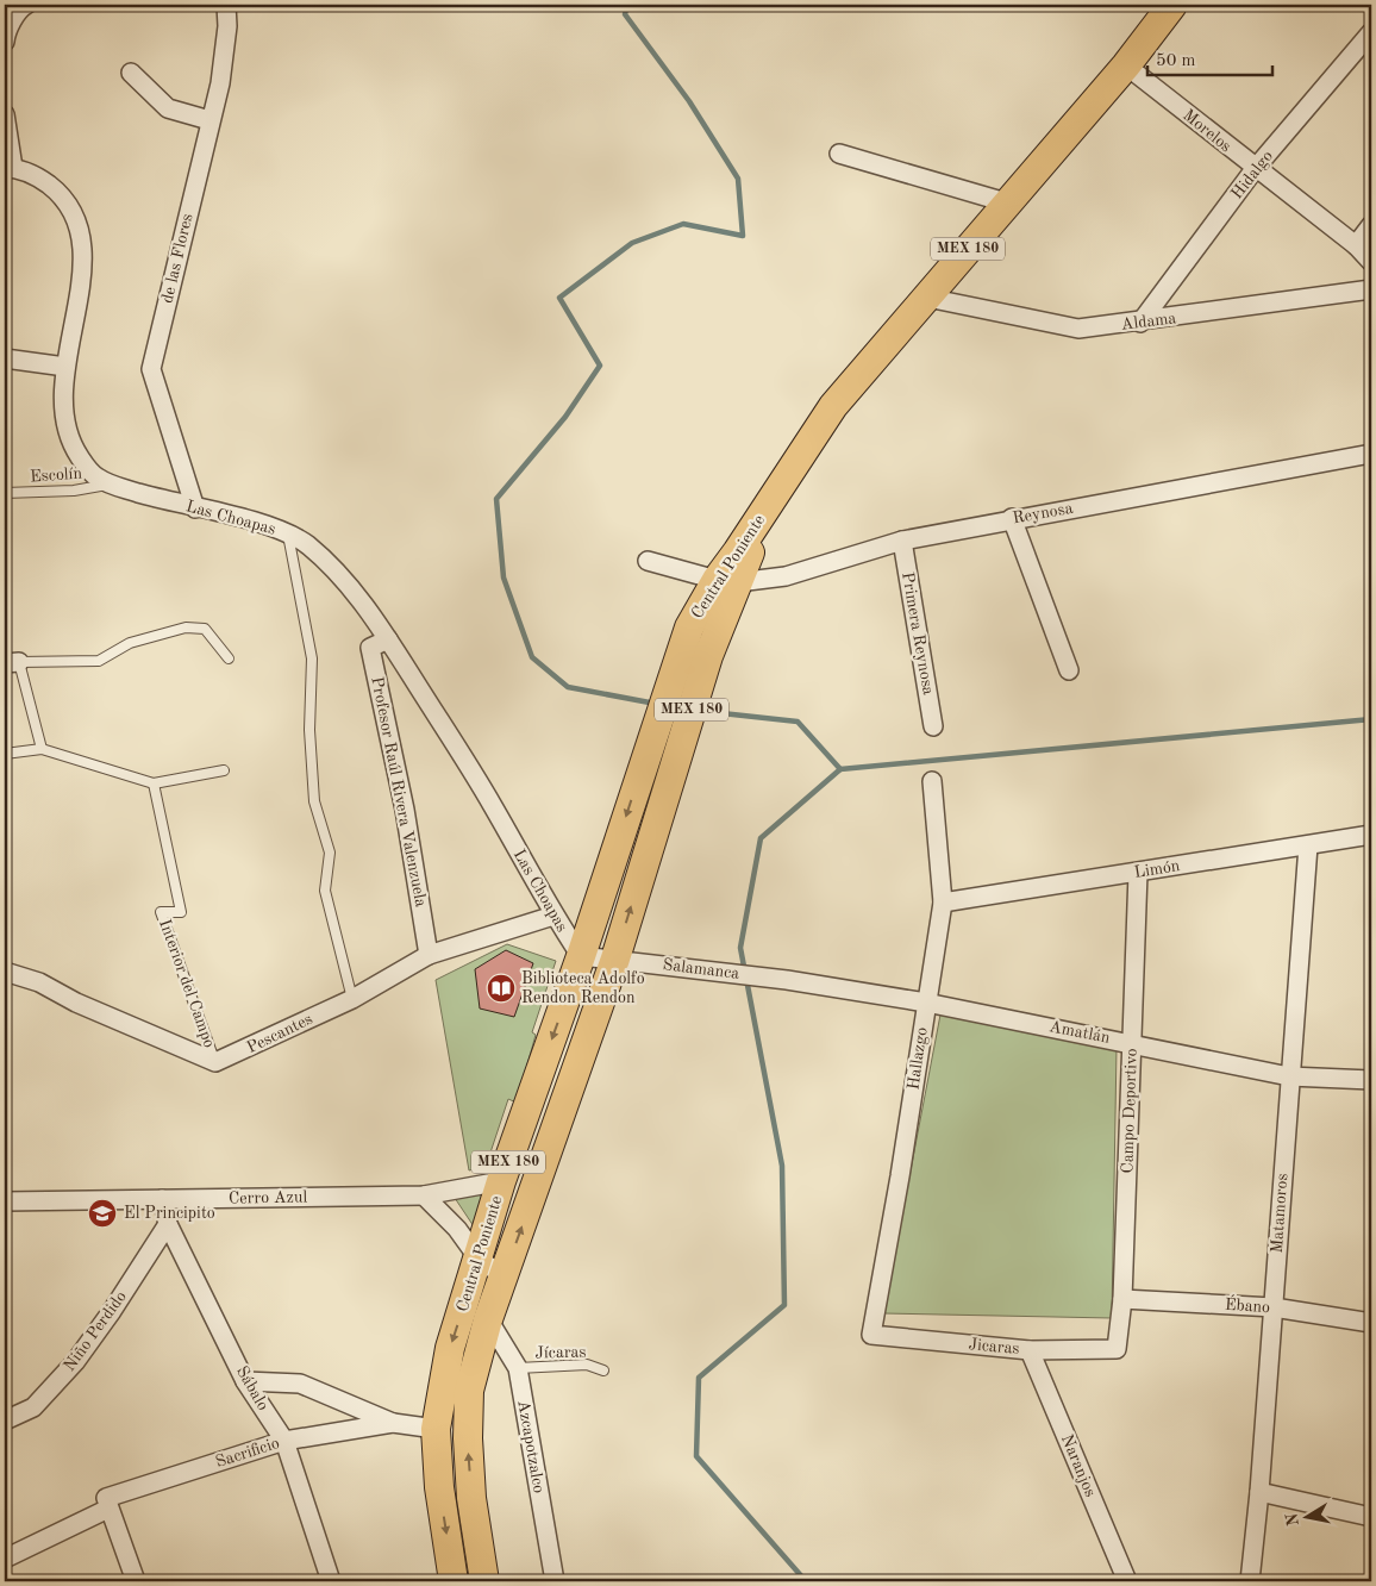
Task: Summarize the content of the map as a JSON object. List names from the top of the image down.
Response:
{
  "streets": {
    "main road": ["MEX 180", "Central Poniente"],
    "street": [
      "Morelos",
      "Hidalgo",
      "de las Flores",
      "Aldama",
      "Reynosa",
      "Las Choapas",
      "Primera Reynosa",
      "Profesor Raúl Rivera Valenzuela",
      "Limón",
      "Salamanca",
      "Amatlán",
      "Pescantes",
      "Hallazgo",
      "Campo Deportivo",
      "Cerro Azul",
      "Matamoros",
      "Ébano",
      "Niño Perdido",
      "Jicaras",
      "Sábalo",
      "Azcapotzalco",
      "Sacrificio",
      "Naranjos"
    ],
    "lane": ["Escolín", "Interior del Campo", "Jícaras"]
  },
  "crossings": [
    ["Morelos", "Hidalgo"],
    ["Morelos", "MEX 180"],
    ["Hidalgo", "Aldama"],
    ["MEX 180", "Aldama"],
    ["MEX 180", "Central Poniente"],
    ["de las Flores", "Las Choapas"],
    ["Aldama", "Central Poniente"],
    ["Escolín", "Las Choapas"],
    ["Reynosa", "Central Poniente"],
    ["Reynosa", "Primera Reynosa"],
    ["Las Choapas", "Central Poniente"],
    ["Las Choapas", "Profesor Raúl Rivera Valenzuela"],
    ["Las Choapas", "Pescantes"],
    ["Central Poniente", "Salamanca"],
    ["Central Poniente", "Cerro Azul"],
    ["Central Poniente", "Azcapotzalco"],
    ["Central Poniente", "Sacrificio"],
    ["Profesor Raúl Rivera Valenzuela", "Pescantes"],
    ["Limón", "Hallazgo"],
    ["Limón", "Campo Deportivo"],
    ["Limón", "Matamoros"],
    ["Salamanca", "Amatlán"],
    ["Interior del Campo", "Pescantes"],
    ["Amatlán", "Hallazgo"],
    ["Amatlán", "Campo Deportivo"],
    ["Amatlán", "Matamoros"],
    ["Hallazgo", "Jicaras"],
    ["Campo Deportivo", "Ébano"],
    ["Campo Deportivo", "Jicaras"],
    ["Cerro Azul", "Sábalo"],
    ["Matamoros", "Ébano"],
    ["Niño Perdido", "Sábalo"],
    ["Jicaras", "Naranjos"],
    ["Jícaras", "Azcapotzalco"],
    ["Sábalo", "Sacrificio"]
  ],
  "places": {
    "library": ["Biblioteca Adolfo Rendon Rendon"],
    "school or university": ["El Principito"]
  },
  "scale_bar": "50 m",
  "north": "left"
}
